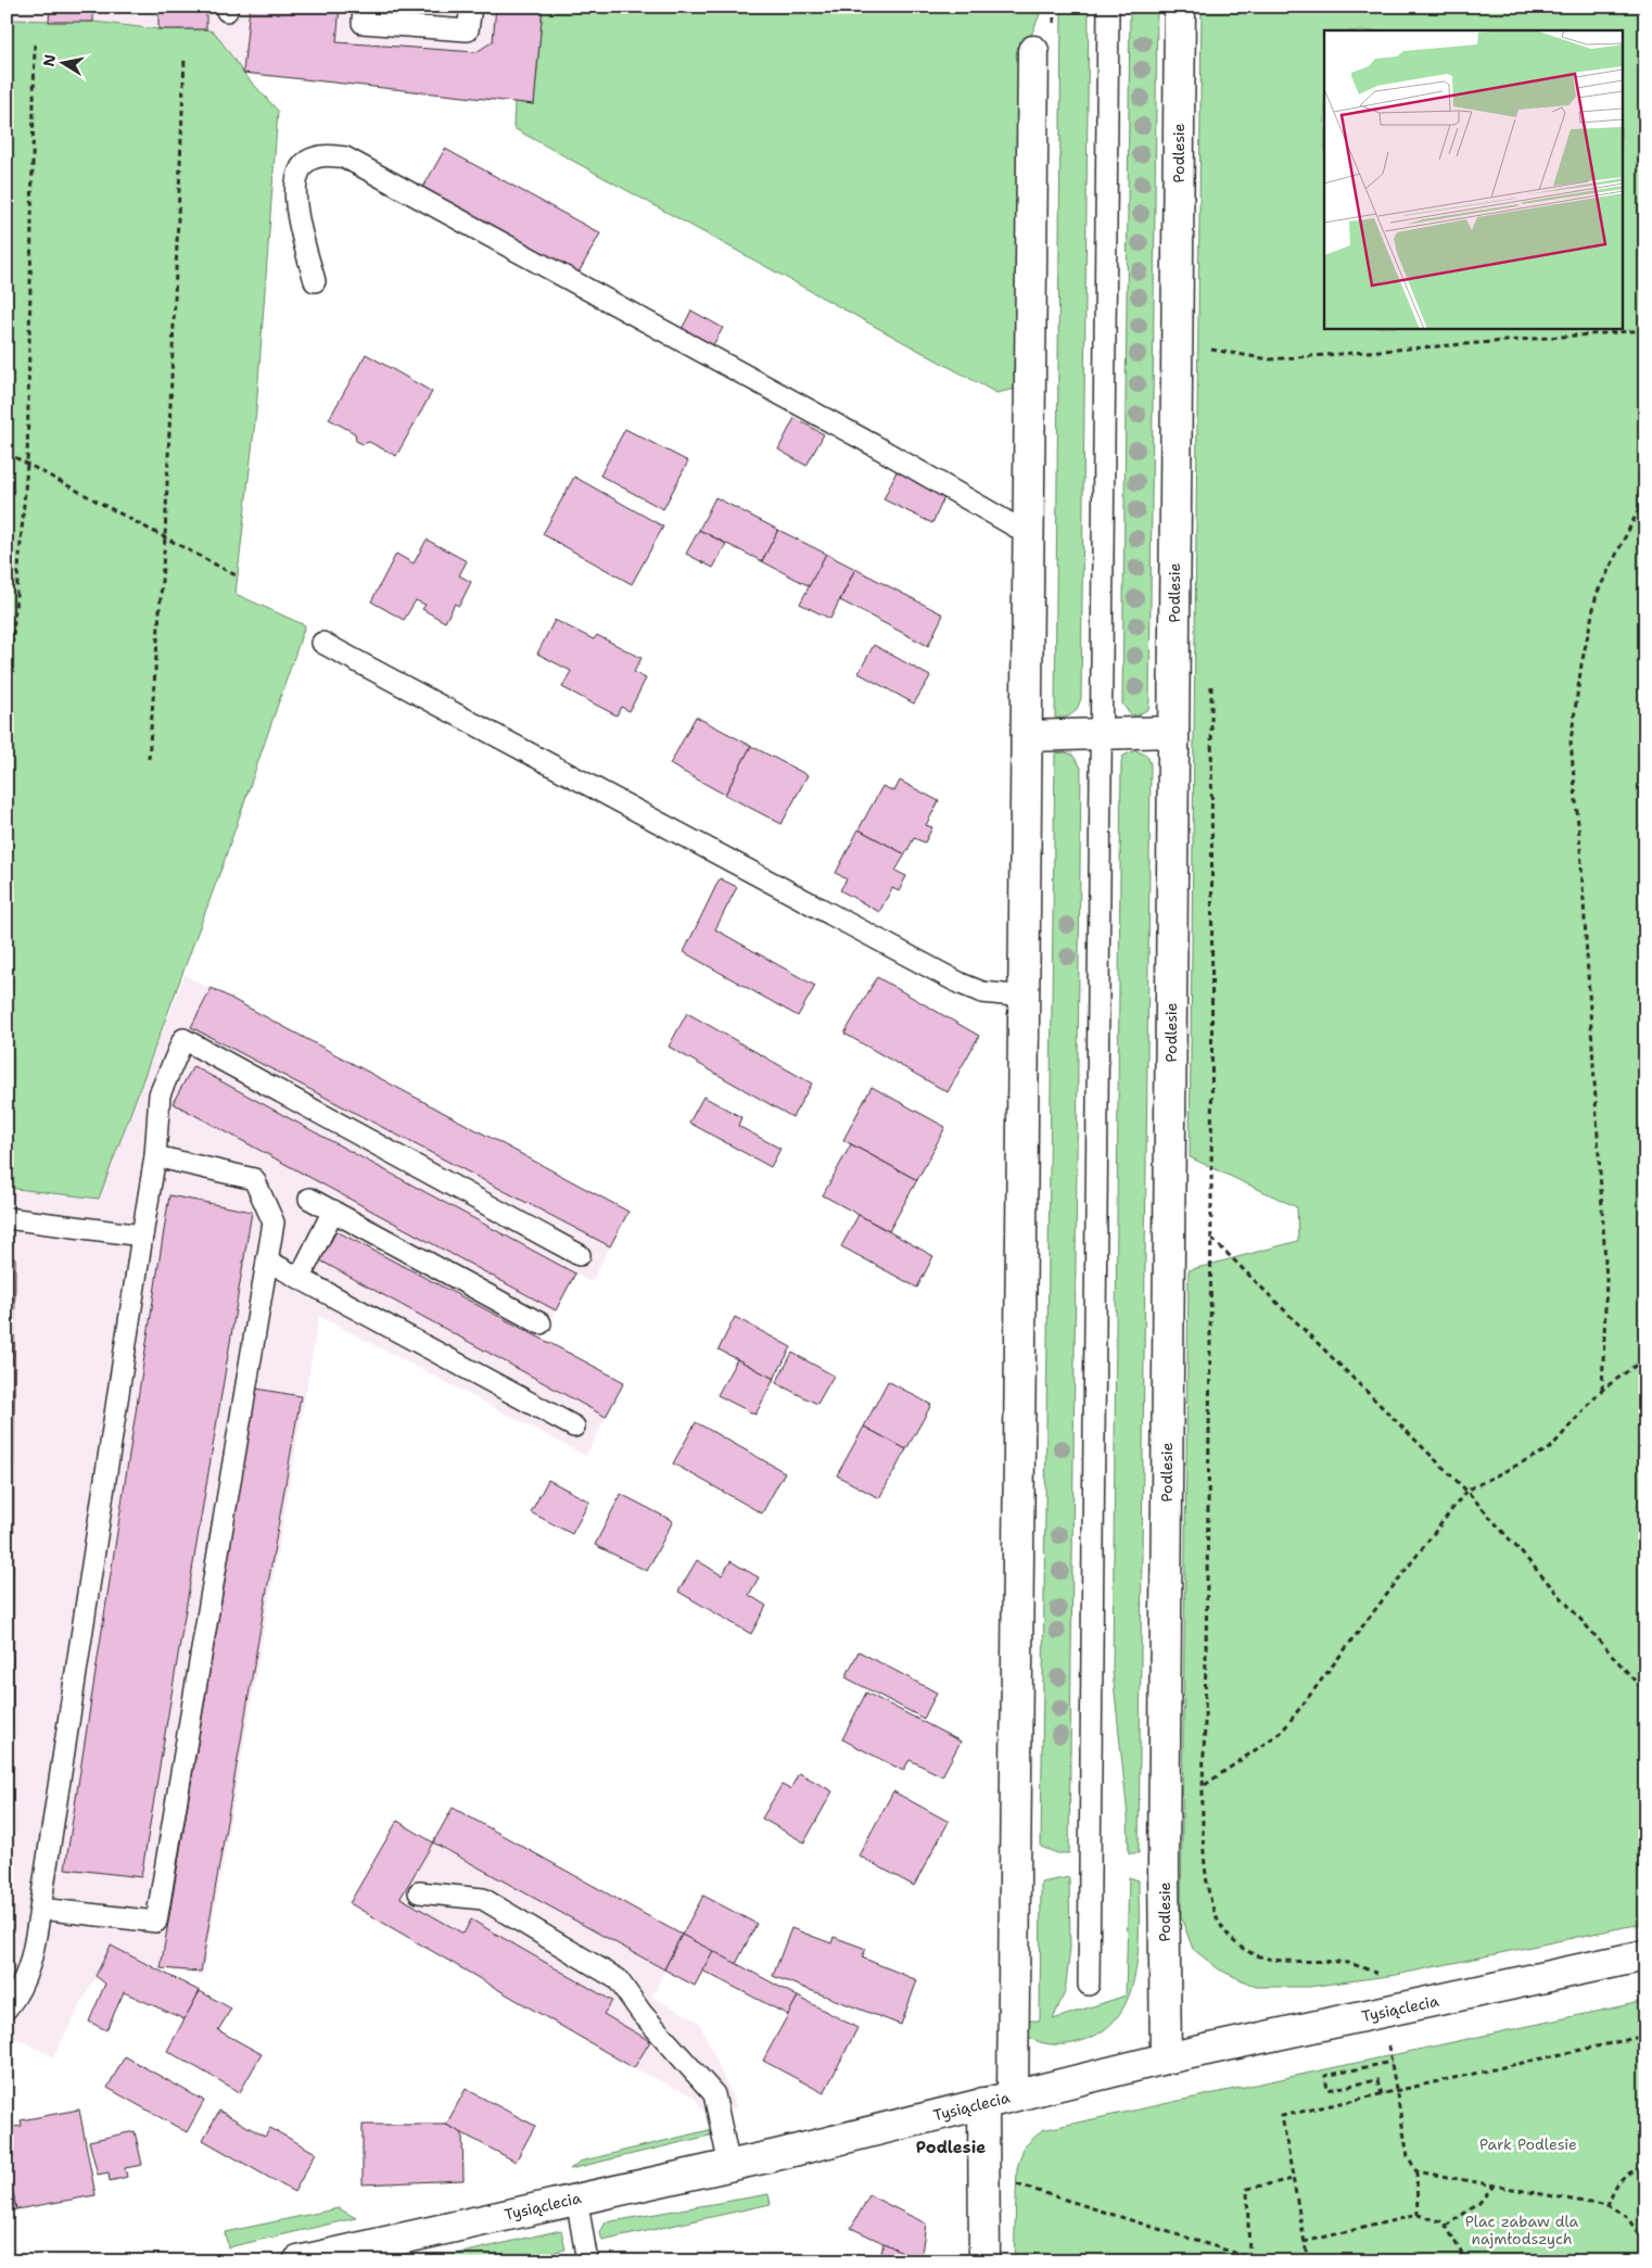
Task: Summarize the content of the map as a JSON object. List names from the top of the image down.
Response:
{
  "streets": {
    "street": ["Podlesie", "Tysiąclecia"]
  },
  "crossings": [
    ["Podlesie", "Tysiąclecia"]
  ],
  "districts": ["Podlesie"],
  "parks": ["Park Podlesie", "Plac zabaw dla najmłodszych"],
  "north": "left"
}
